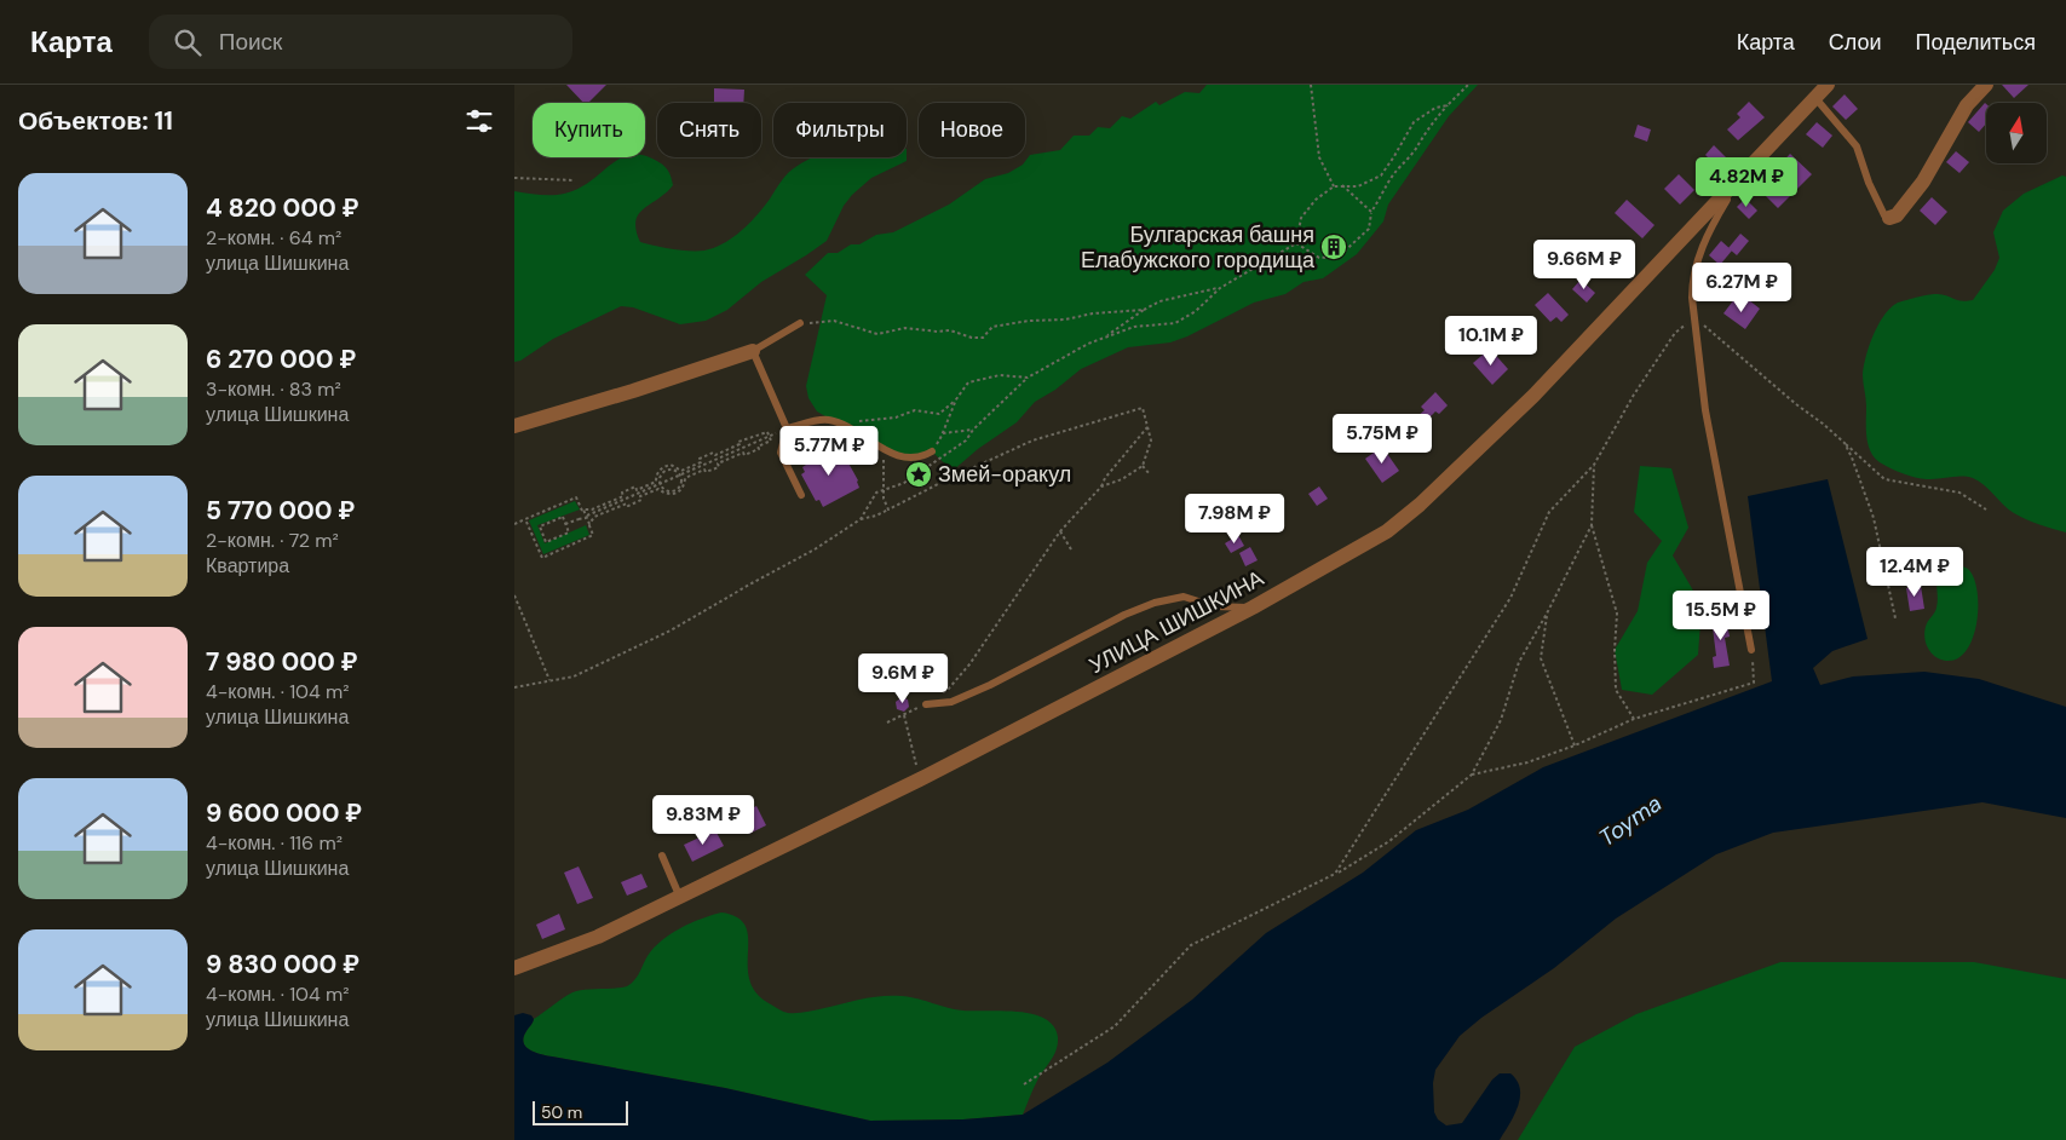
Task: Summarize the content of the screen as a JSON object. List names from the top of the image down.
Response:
{
  "streets": {
    "street": ["УЛИЦА ШИШКИНА"]
  },
  "water": ["Toyma"],
  "places": {
    "building": ["Булгарская башня Елабужского городища"],
    "place": ["Змей-оракул"]
  },
  "scale_bar": "50 m",
  "north": "top",
  "page": {
    "header": "Карта",
    "search": "Поиск",
    "nav": ["Карта", "Слои", "Поделиться"],
    "heading": "Объектов: 11",
    "chip": [
      "Купить",
      "Снять",
      "Фильтры",
      "Новое"
    ],
    "list": [
      {
        "name": "4 820 000 ₽",
        "note": "2-комн. · 64 m² · улица Шишкина"
      },
      {
        "name": "6 270 000 ₽",
        "note": "3-комн. · 83 m² · улица Шишкина"
      },
      {
        "name": "5 770 000 ₽",
        "note": "2-комн. · 72 m² · Квартира"
      },
      {
        "name": "7 980 000 ₽",
        "note": "4-комн. · 104 m² · улица Шишкина"
      },
      {
        "name": "9 600 000 ₽",
        "note": "4-комн. · 116 m² · улица Шишкина"
      },
      {
        "name": "9 830 000 ₽",
        "note": "4-комн. · 104 m² · улица Шишкина"
      }
    ],
    "price": [
      "4.82M ₽",
      "9.66M ₽",
      "6.27M ₽",
      "10.1M ₽",
      "5.75M ₽",
      "5.77M ₽",
      "7.98M ₽",
      "12.4M ₽",
      "15.5M ₽",
      "9.6M ₽",
      "9.83M ₽"
    ],
    "scale": "50 m"
  }
}
